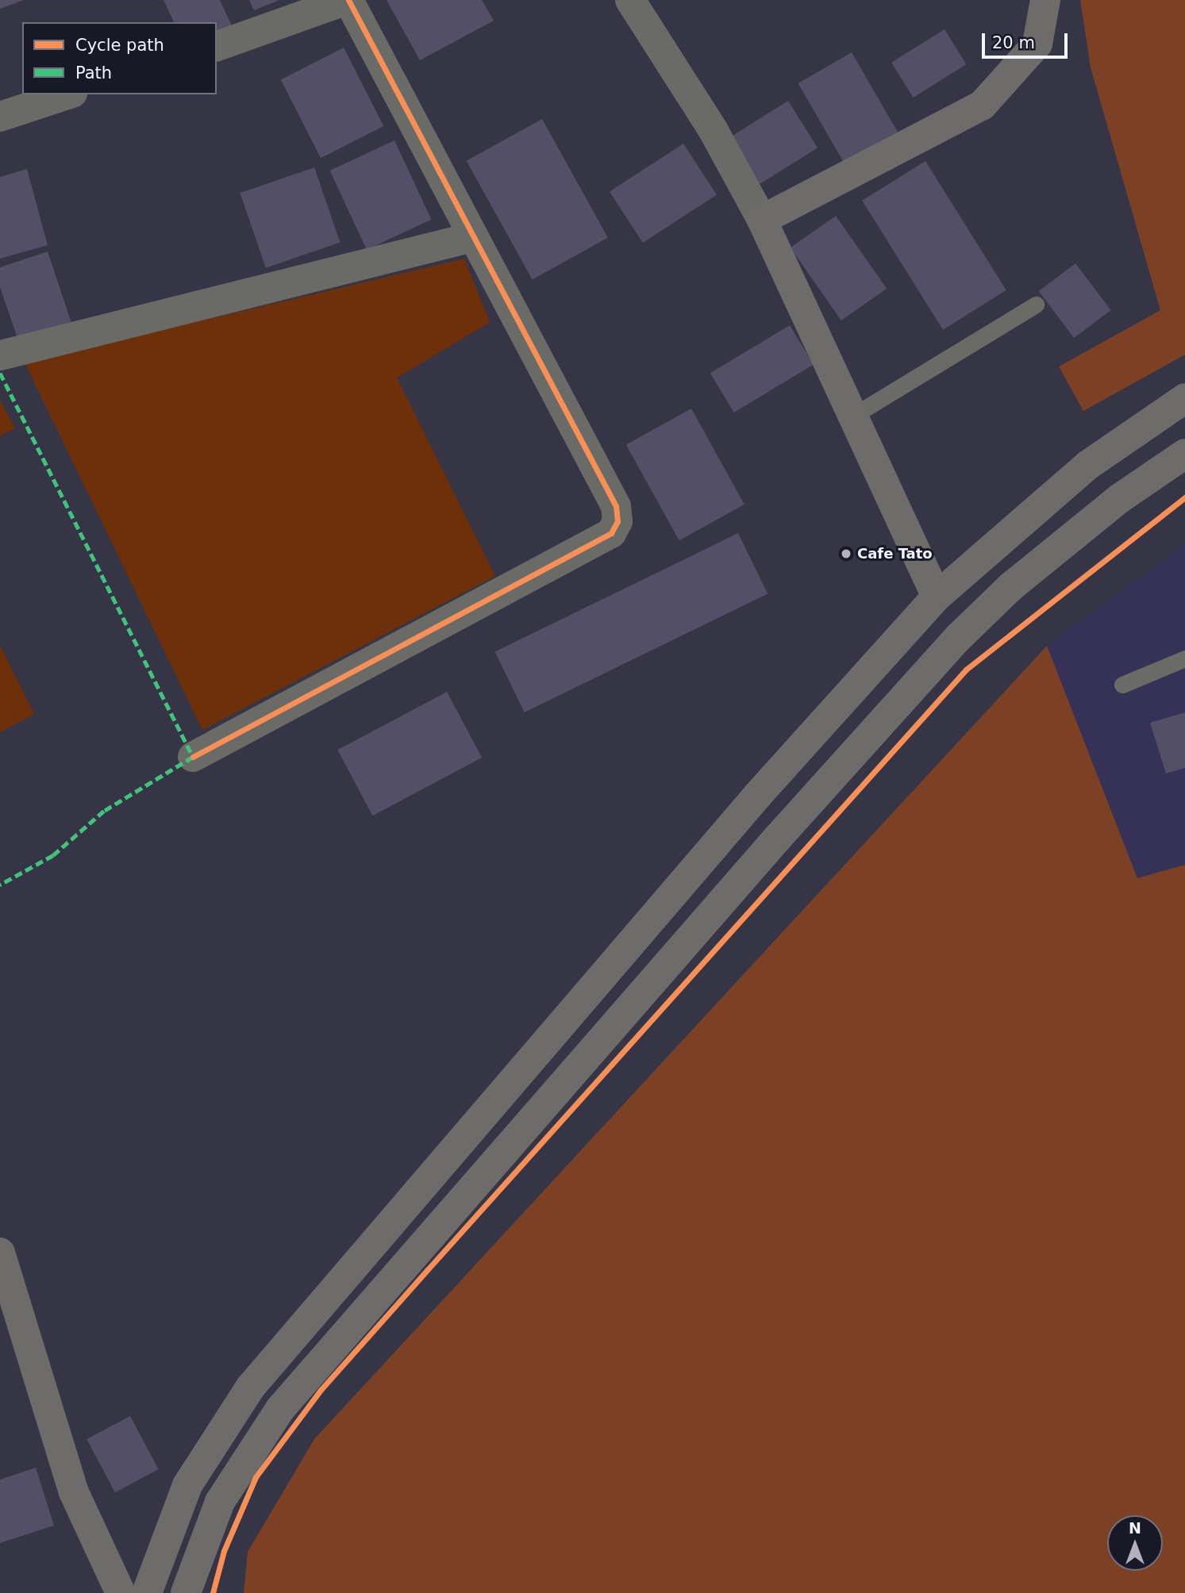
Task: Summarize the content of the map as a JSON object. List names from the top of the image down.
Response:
{
  "places": ["Cafe Tato"],
  "legend": ["Cycle path", "Path"],
  "scale_bar": "20 m",
  "north": "top"
}
